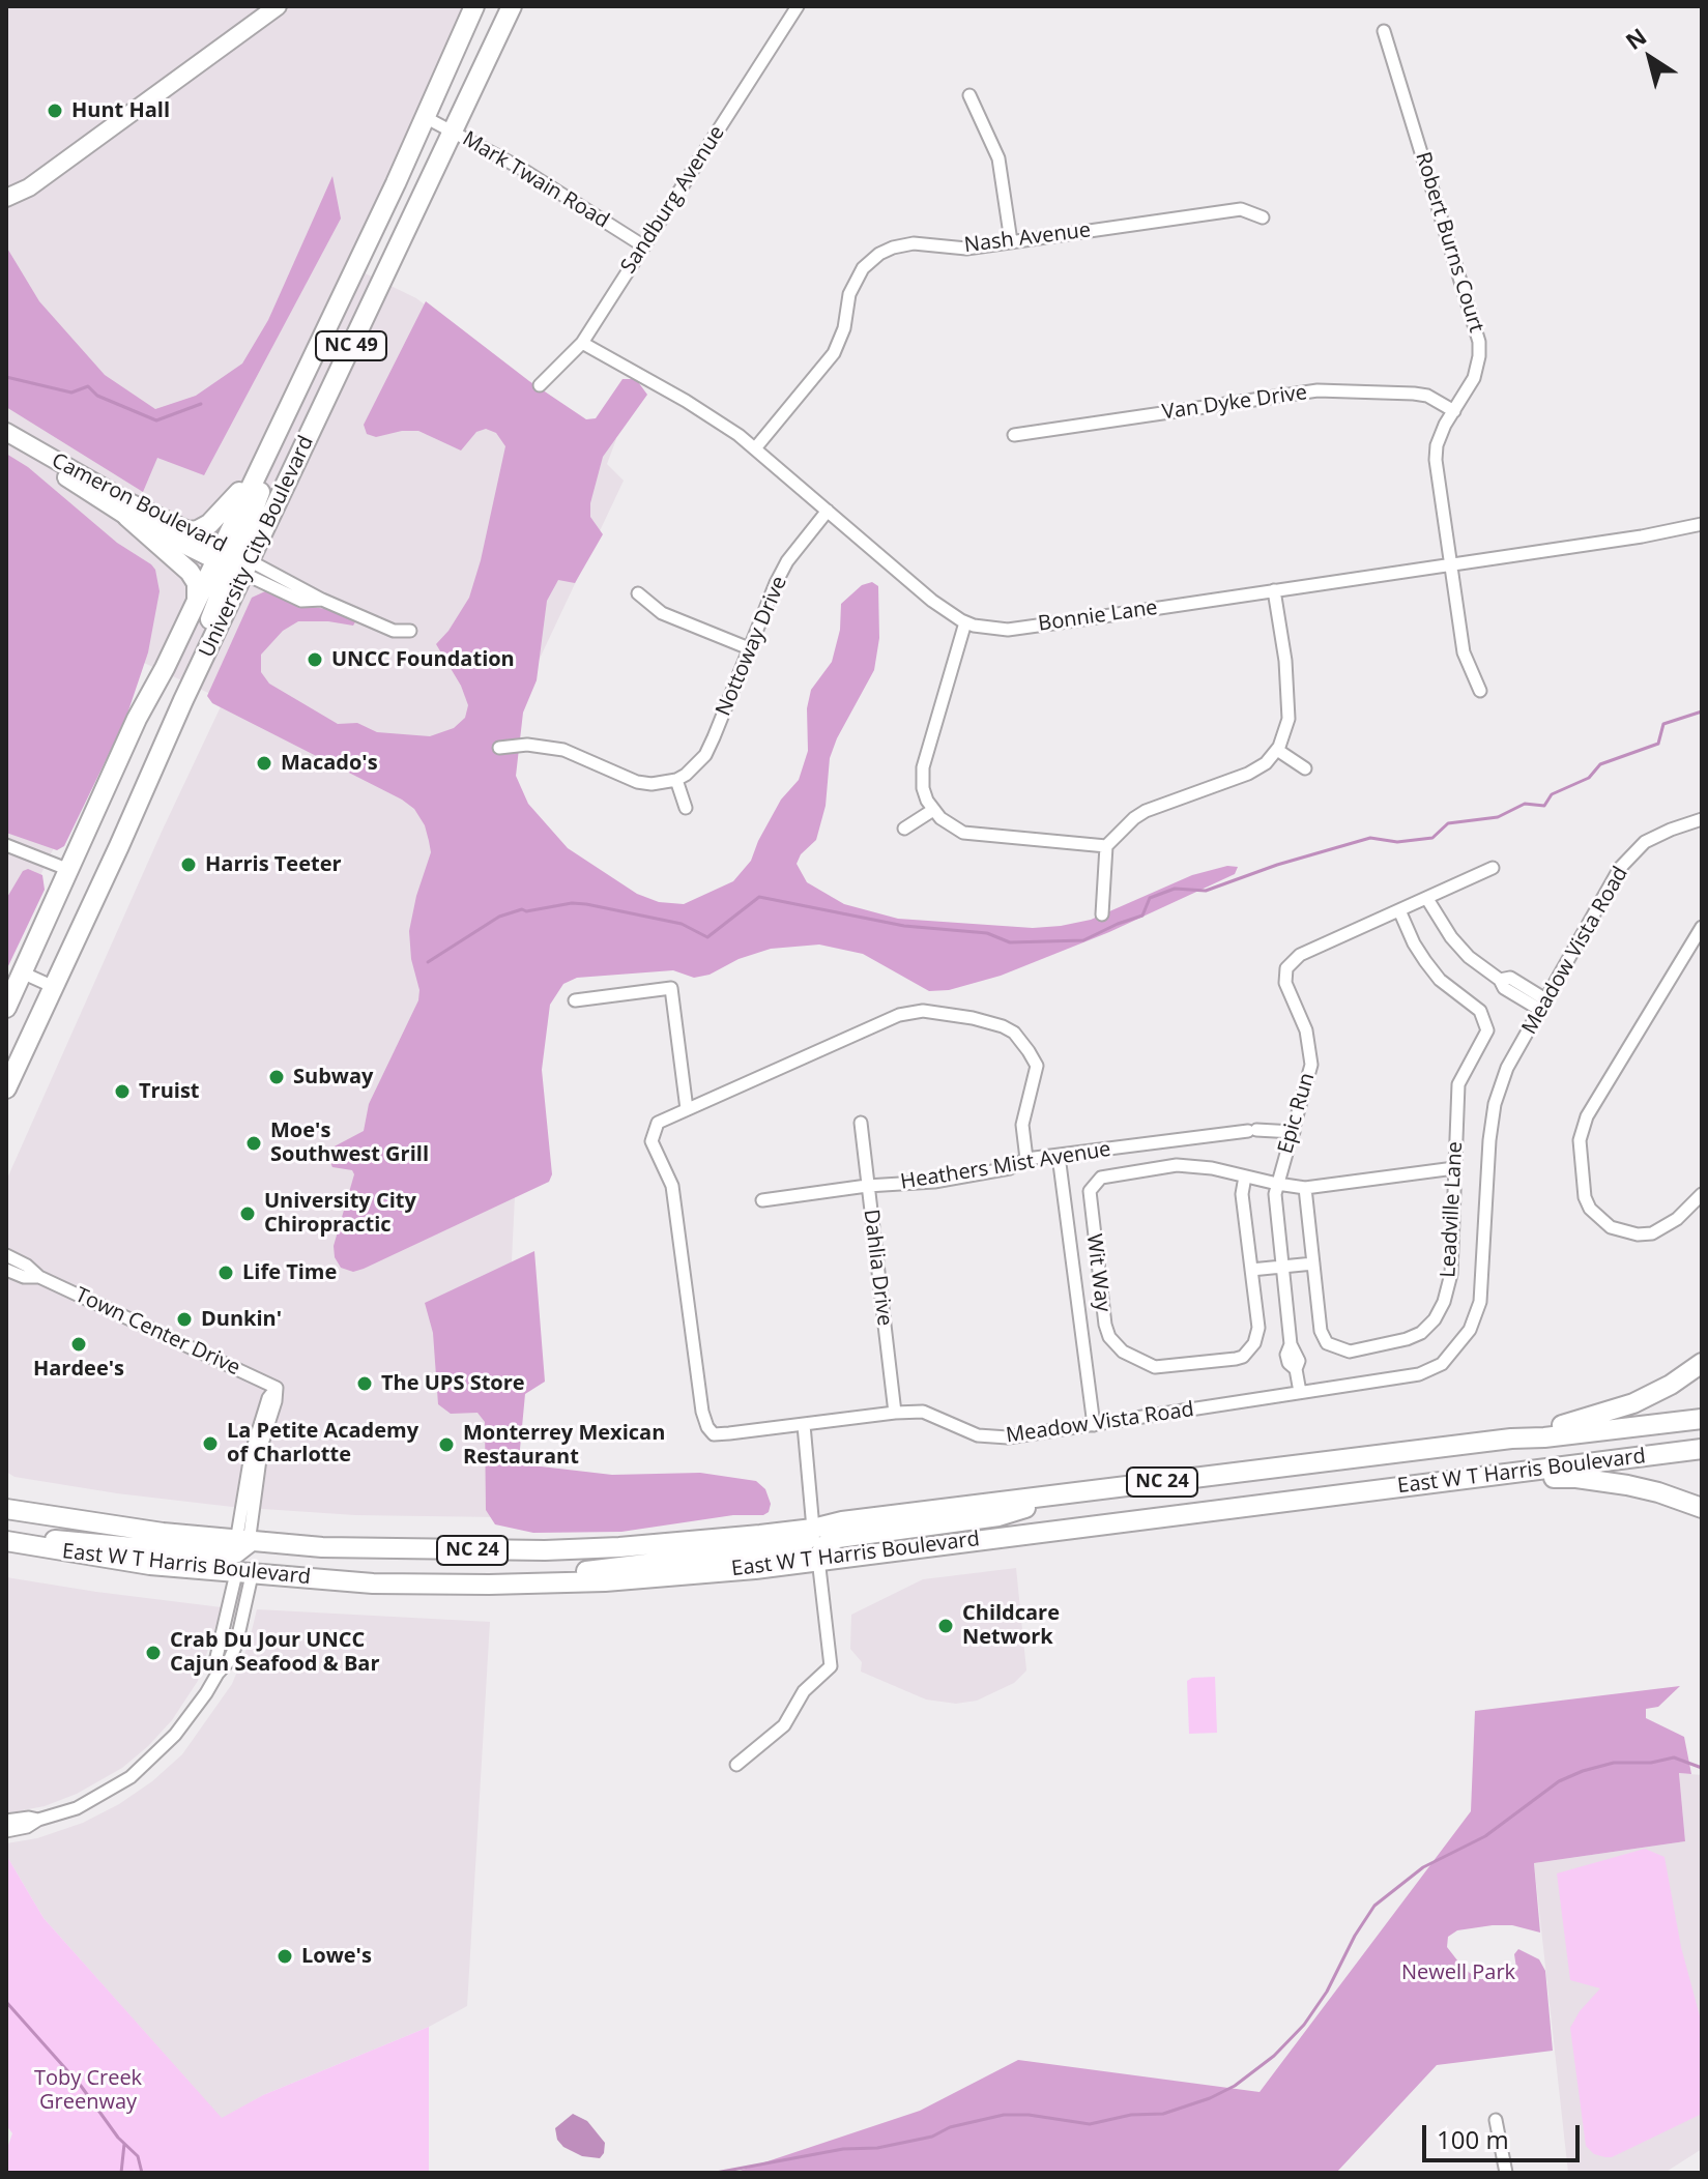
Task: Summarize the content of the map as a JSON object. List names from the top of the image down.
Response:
{
  "streets": {
    "main road": [
      "NC 49",
      "University City Boulevard",
      "East W T Harris Boulevard",
      "NC 24"
    ],
    "street": [
      "Mark Twain Road",
      "Sandburg Avenue",
      "Nash Avenue",
      "Robert Burns Court",
      "Van Dyke Drive",
      "Cameron Boulevard",
      "Bonnie Lane",
      "Nottoway Drive",
      "Meadow Vista Road",
      "Epic Run",
      "Heathers Mist Avenue",
      "Leadville Lane",
      "Dahlia Drive",
      "Wit Way",
      "Town Center Drive"
    ]
  },
  "crossings": [
    ["Mark Twain Road", "Sandburg Avenue"],
    ["Mark Twain Road", "University City Boulevard"],
    ["Sandburg Avenue", "Bonnie Lane"],
    ["Nash Avenue", "Bonnie Lane"],
    ["Robert Burns Court", "Van Dyke Drive"],
    ["Robert Burns Court", "Bonnie Lane"],
    ["Cameron Boulevard", "University City Boulevard"],
    ["Bonnie Lane", "Nottoway Drive"],
    ["Meadow Vista Road", "Epic Run"],
    ["Meadow Vista Road", "Heathers Mist Avenue"],
    ["Meadow Vista Road", "Dahlia Drive"],
    ["Epic Run", "Heathers Mist Avenue"],
    ["Epic Run", "Leadville Lane"],
    ["Epic Run", "Wit Way"],
    ["Heathers Mist Avenue", "Dahlia Drive"],
    ["Leadville Lane", "Wit Way"],
    ["Town Center Drive", "East W T Harris Boulevard"]
  ],
  "parks": ["Newell Park", "Toby Creek Greenway"],
  "places": [
    "Hunt Hall",
    "UNCC Foundation",
    "Macado's",
    "Harris Teeter",
    "Subway",
    "Truist",
    "Moe's Southwest Grill",
    "University City Chiropractic",
    "Life Time",
    "Dunkin'",
    "Hardee's",
    "The UPS Store",
    "La Petite Academy of Charlotte",
    "Monterrey Mexican Restaurant",
    "Childcare Network",
    "Crab Du Jour UNCC Cajun Seafood & Bar",
    "Lowe's"
  ],
  "scale_bar": "100 m",
  "north": "top left"
}
